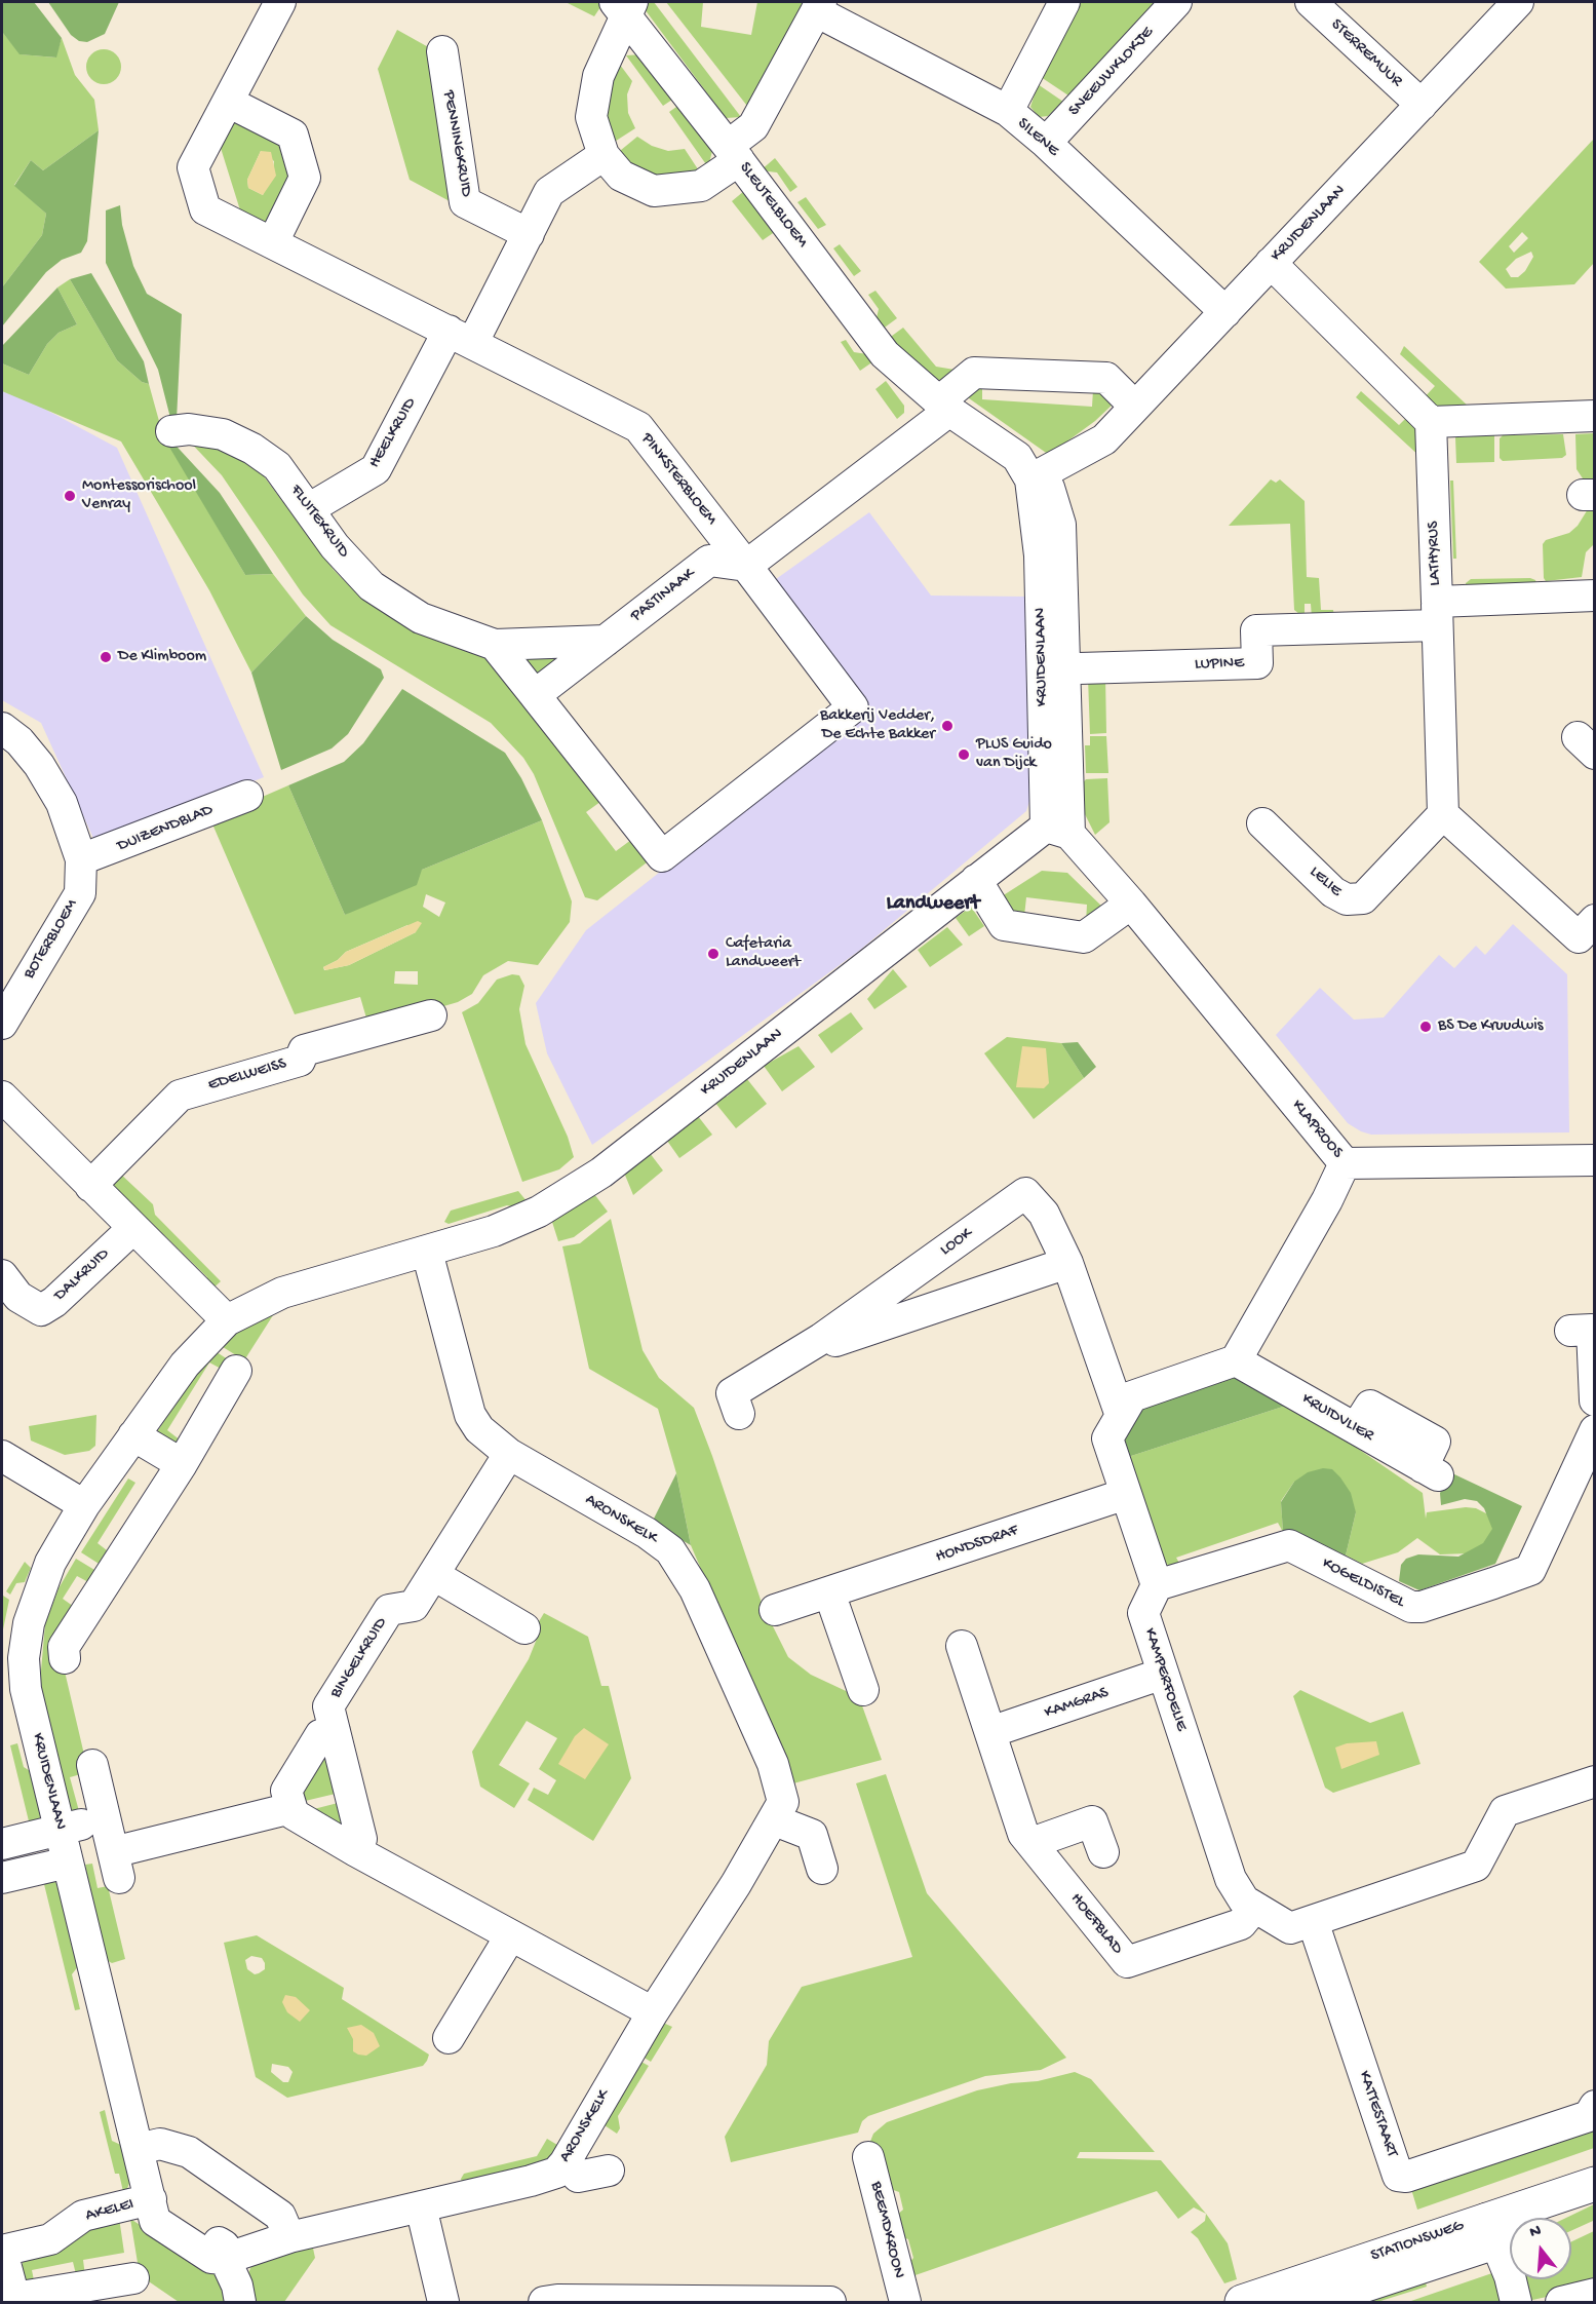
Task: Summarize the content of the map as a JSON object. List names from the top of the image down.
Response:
{
  "streets": {
    "main road": ["STATIONSWEG"],
    "street": [
      "STERREMUUR",
      "SNEEUWKLOKJE",
      "SILENE",
      "PENNINGKRUID",
      "SLEUTELBLOEM",
      "KRUIDENLAAN",
      "HEELKRUID",
      "PINKSTERBLOEM",
      "FLUITEKRUID",
      "LATHYRUS",
      "PASTINAAK",
      "LUPINE",
      "DUIZENDBLAD",
      "LELIE",
      "BOTERBLOEM",
      "EDELWEISS",
      "KLAPROOS",
      "LOOK",
      "DALKRUID",
      "KRUIDVLIER",
      "ARONSKELK",
      "HONDSDRAF",
      "KOGELDISTEL",
      "BINGELKRUID",
      "KAMPERFOELIE",
      "KAMGRAS",
      "HOEFBLAD",
      "KATTESTAART",
      "AKELEI",
      "BEEMDKROON"
    ]
  },
  "crossings": [
    ["STERREMUUR", "KRUIDENLAAN"],
    ["SNEEUWKLOKJE", "SILENE"],
    ["SILENE", "KRUIDENLAAN"],
    ["PENNINGKRUID", "HEELKRUID"],
    ["SLEUTELBLOEM", "KRUIDENLAAN"],
    ["KRUIDENLAAN", "LUPINE"],
    ["KRUIDENLAAN", "KLAPROOS"],
    ["KRUIDENLAAN", "ARONSKELK"],
    ["KRUIDENLAAN", "AKELEI"],
    ["HEELKRUID", "PINKSTERBLOEM"],
    ["HEELKRUID", "FLUITEKRUID"],
    ["PINKSTERBLOEM", "PASTINAAK"],
    ["FLUITEKRUID", "PASTINAAK"],
    ["LATHYRUS", "LUPINE"],
    ["DUIZENDBLAD", "BOTERBLOEM"],
    ["ARONSKELK", "BINGELKRUID"],
    ["KOGELDISTEL", "KAMPERFOELIE"],
    ["KAMPERFOELIE", "KAMGRAS"],
    ["KAMPERFOELIE", "HOEFBLAD"],
    ["KAMPERFOELIE", "KATTESTAART"]
  ],
  "districts": ["Landweert"],
  "places": [
    "Montessorischool Venray",
    "De Klimboom",
    "Bakkerij Vedder, De Echte Bakker",
    "PLUS Guido van Dijck",
    "Cafetaria Landweert",
    "BS De Kruudwis"
  ],
  "north": "top"
}
